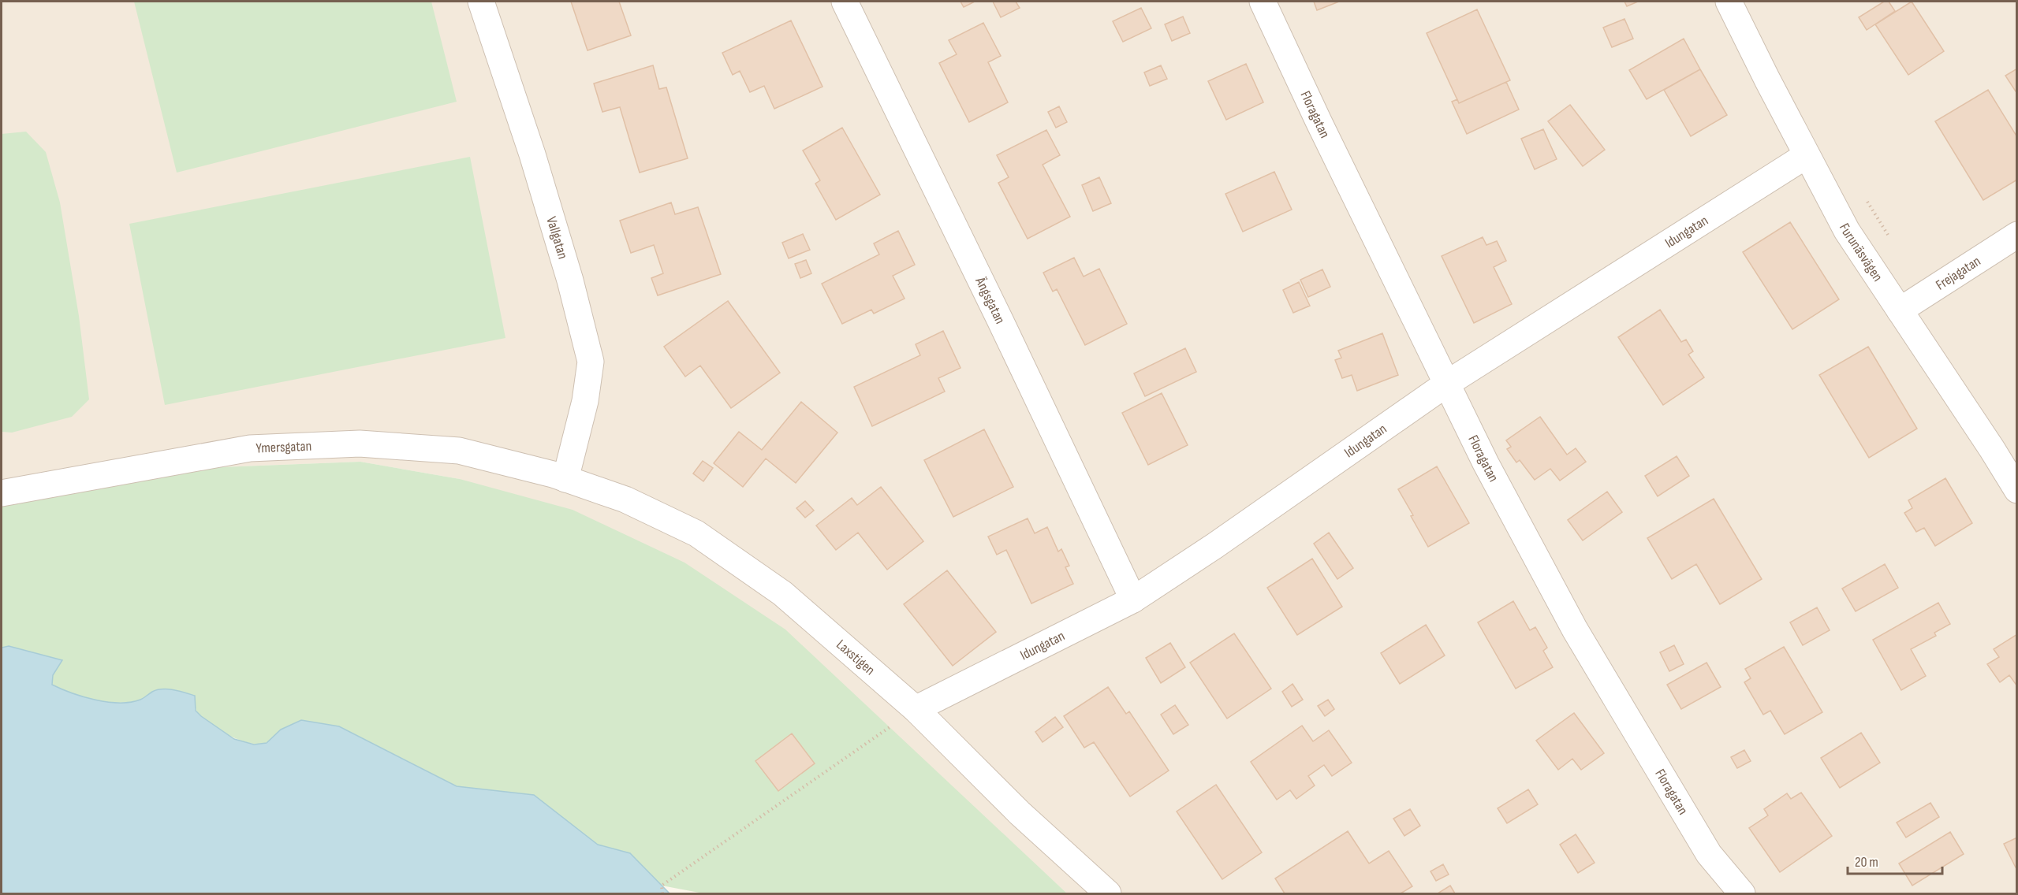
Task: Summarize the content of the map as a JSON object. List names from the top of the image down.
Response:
{
  "streets": {
    "street": [
      "Floragatan",
      "Idungatan",
      "Vallgatan",
      "Furunäsvägen",
      "Frejagatan",
      "Ängsgatan",
      "Ymersgatan",
      "Laxstigen"
    ]
  },
  "crossings": [
    ["Floragatan", "Idungatan"],
    ["Idungatan", "Furunäsvägen"],
    ["Idungatan", "Ängsgatan"],
    ["Idungatan", "Laxstigen"],
    ["Vallgatan", "Ymersgatan"],
    ["Vallgatan", "Laxstigen"],
    ["Furunäsvägen", "Frejagatan"],
    ["Ymersgatan", "Laxstigen"]
  ],
  "scale_bar": "20 m"
}
